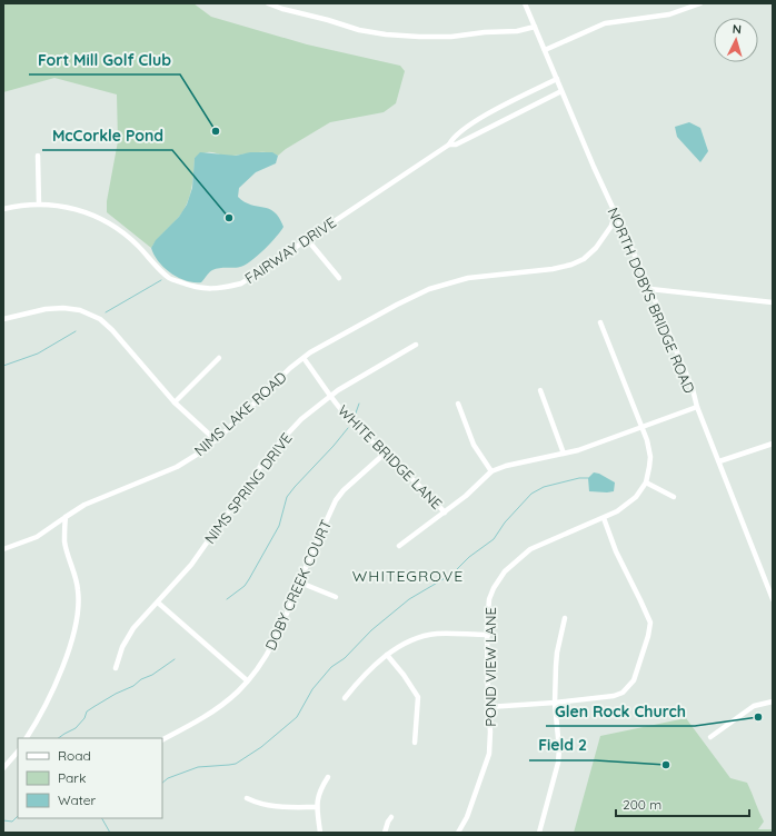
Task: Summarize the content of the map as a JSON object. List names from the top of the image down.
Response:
{
  "streets": {
    "street": [
      "FAIRWAY DRIVE",
      "NORTH DOBYS BRIDGE ROAD",
      "NIMS LAKE ROAD",
      "WHITE BRIDGE LANE",
      "NIMS SPRING DRIVE",
      "DOBY CREEK COURT",
      "POND VIEW LANE"
    ]
  },
  "crossings": [
    ["FAIRWAY DRIVE", "NORTH DOBYS BRIDGE ROAD"],
    ["NORTH DOBYS BRIDGE ROAD", "NIMS LAKE ROAD"],
    ["NIMS LAKE ROAD", "WHITE BRIDGE LANE"],
    ["WHITE BRIDGE LANE", "NIMS SPRING DRIVE"],
    ["WHITE BRIDGE LANE", "DOBY CREEK COURT"]
  ],
  "districts": ["WHITEGROVE"],
  "places": [
    "Fort Mill Golf Club",
    "McCorkle Pond",
    "Glen Rock Church",
    "Field 2"
  ],
  "legend": ["Road", "Park", "Water"],
  "scale_bar": "200 m",
  "north": "top"
}
